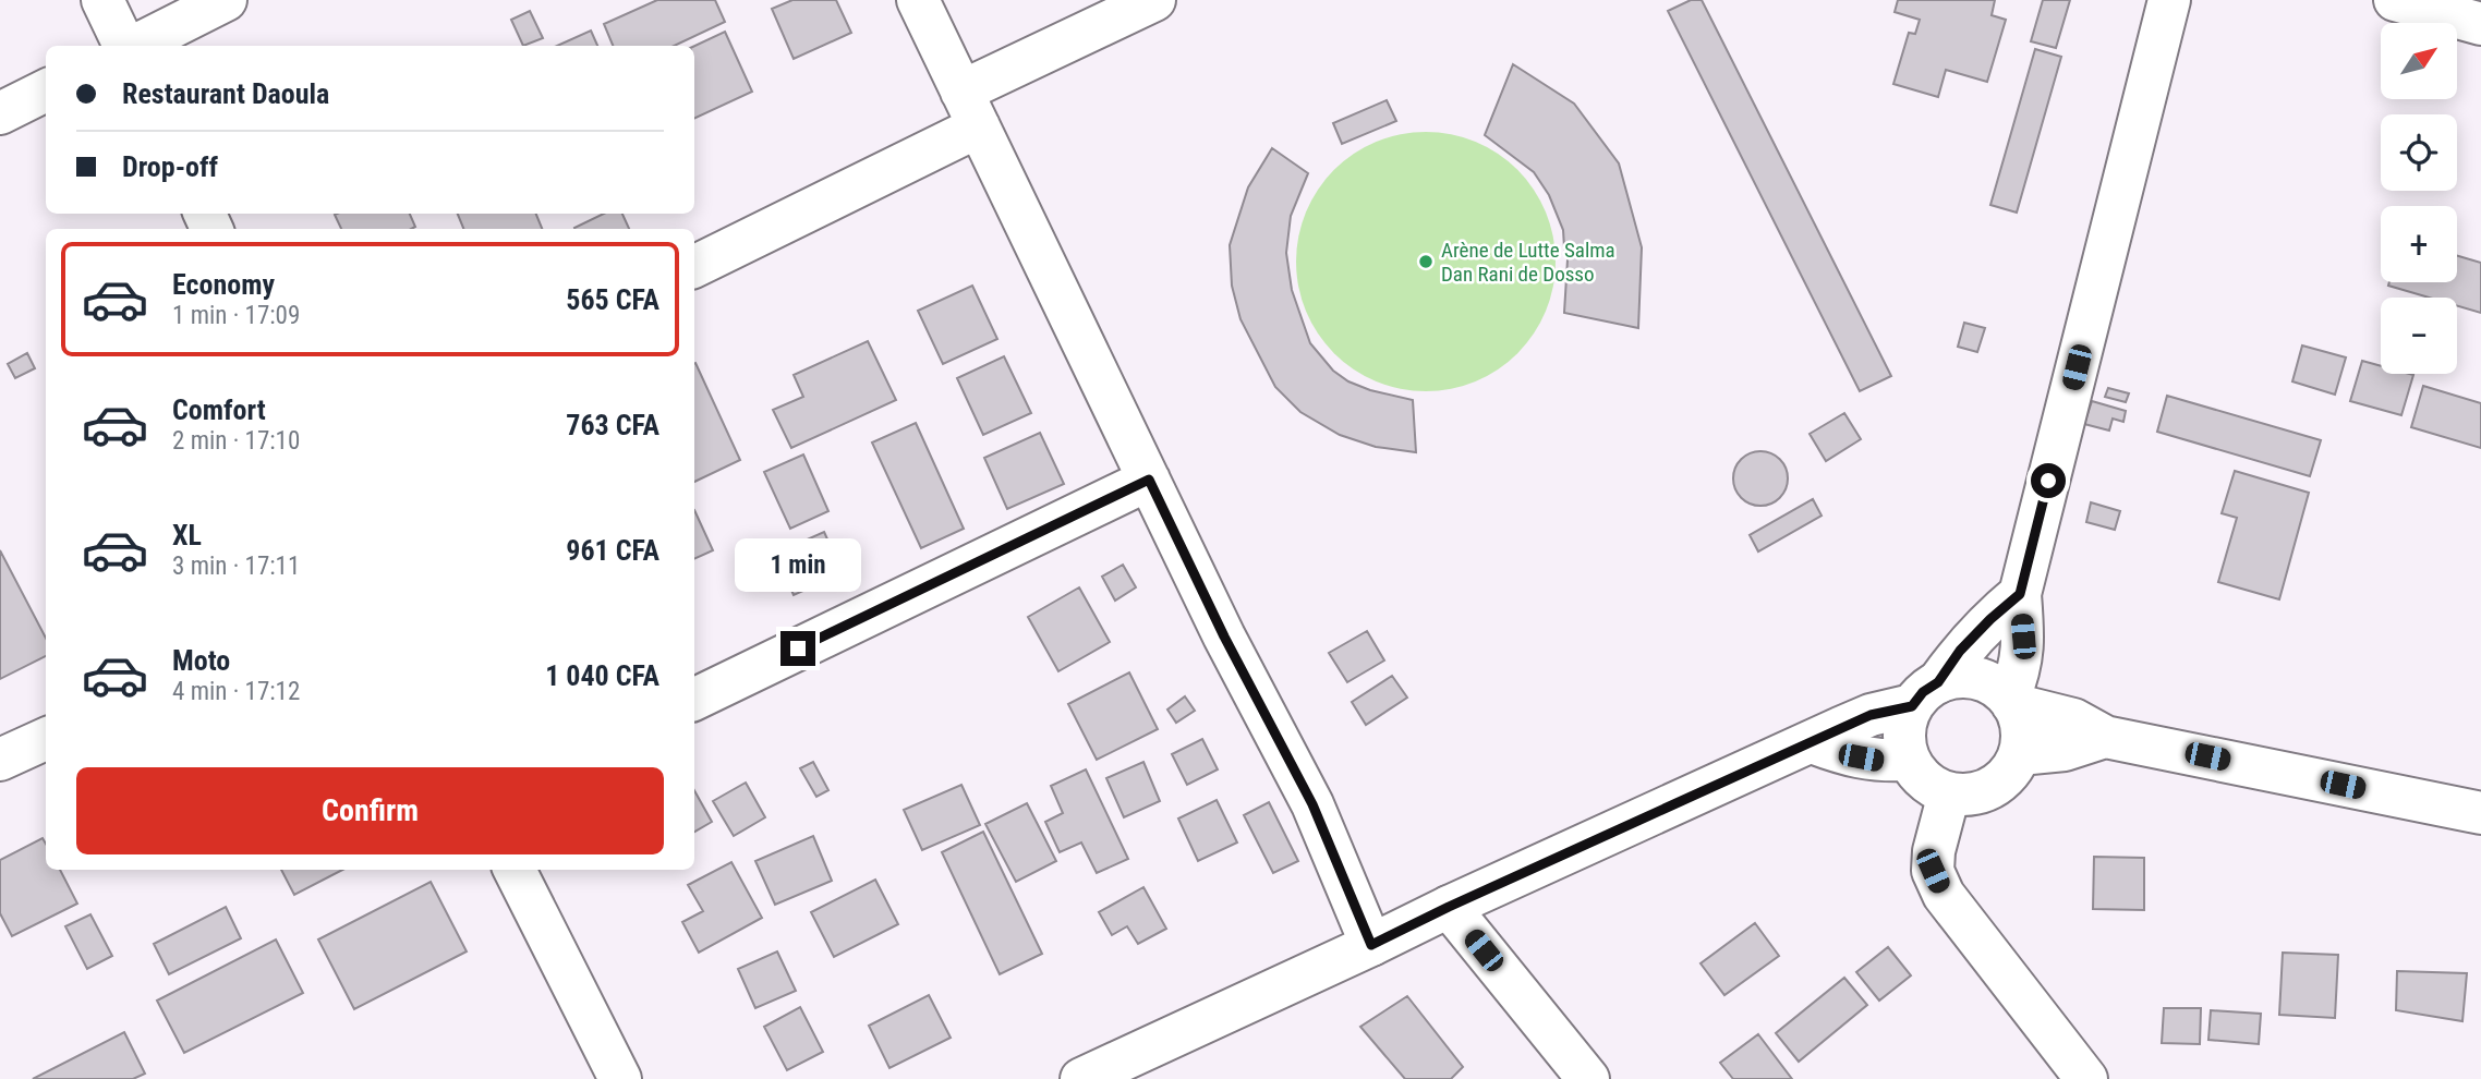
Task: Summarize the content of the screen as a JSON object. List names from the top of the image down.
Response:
{
  "places": ["Arène de Lutte Salma Dan Rani de Dosso"],
  "north": "top right",
  "page": {
    "map_buttons": ["+", "−"],
    "banner": ["Restaurant Daoula", "Drop-off"],
    "list": [
      {
        "name": "Economy",
        "note": "1 min · 17:09",
        "value": "565 CFA"
      },
      {
        "name": "Comfort",
        "note": "2 min · 17:10",
        "value": "763 CFA"
      },
      {
        "name": "XL",
        "note": "3 min · 17:11",
        "value": "961 CFA"
      },
      {
        "name": "Moto",
        "note": "4 min · 17:12",
        "value": "1 040 CFA"
      }
    ],
    "bubble": "1 min",
    "buttons": "Confirm"
  }
}
